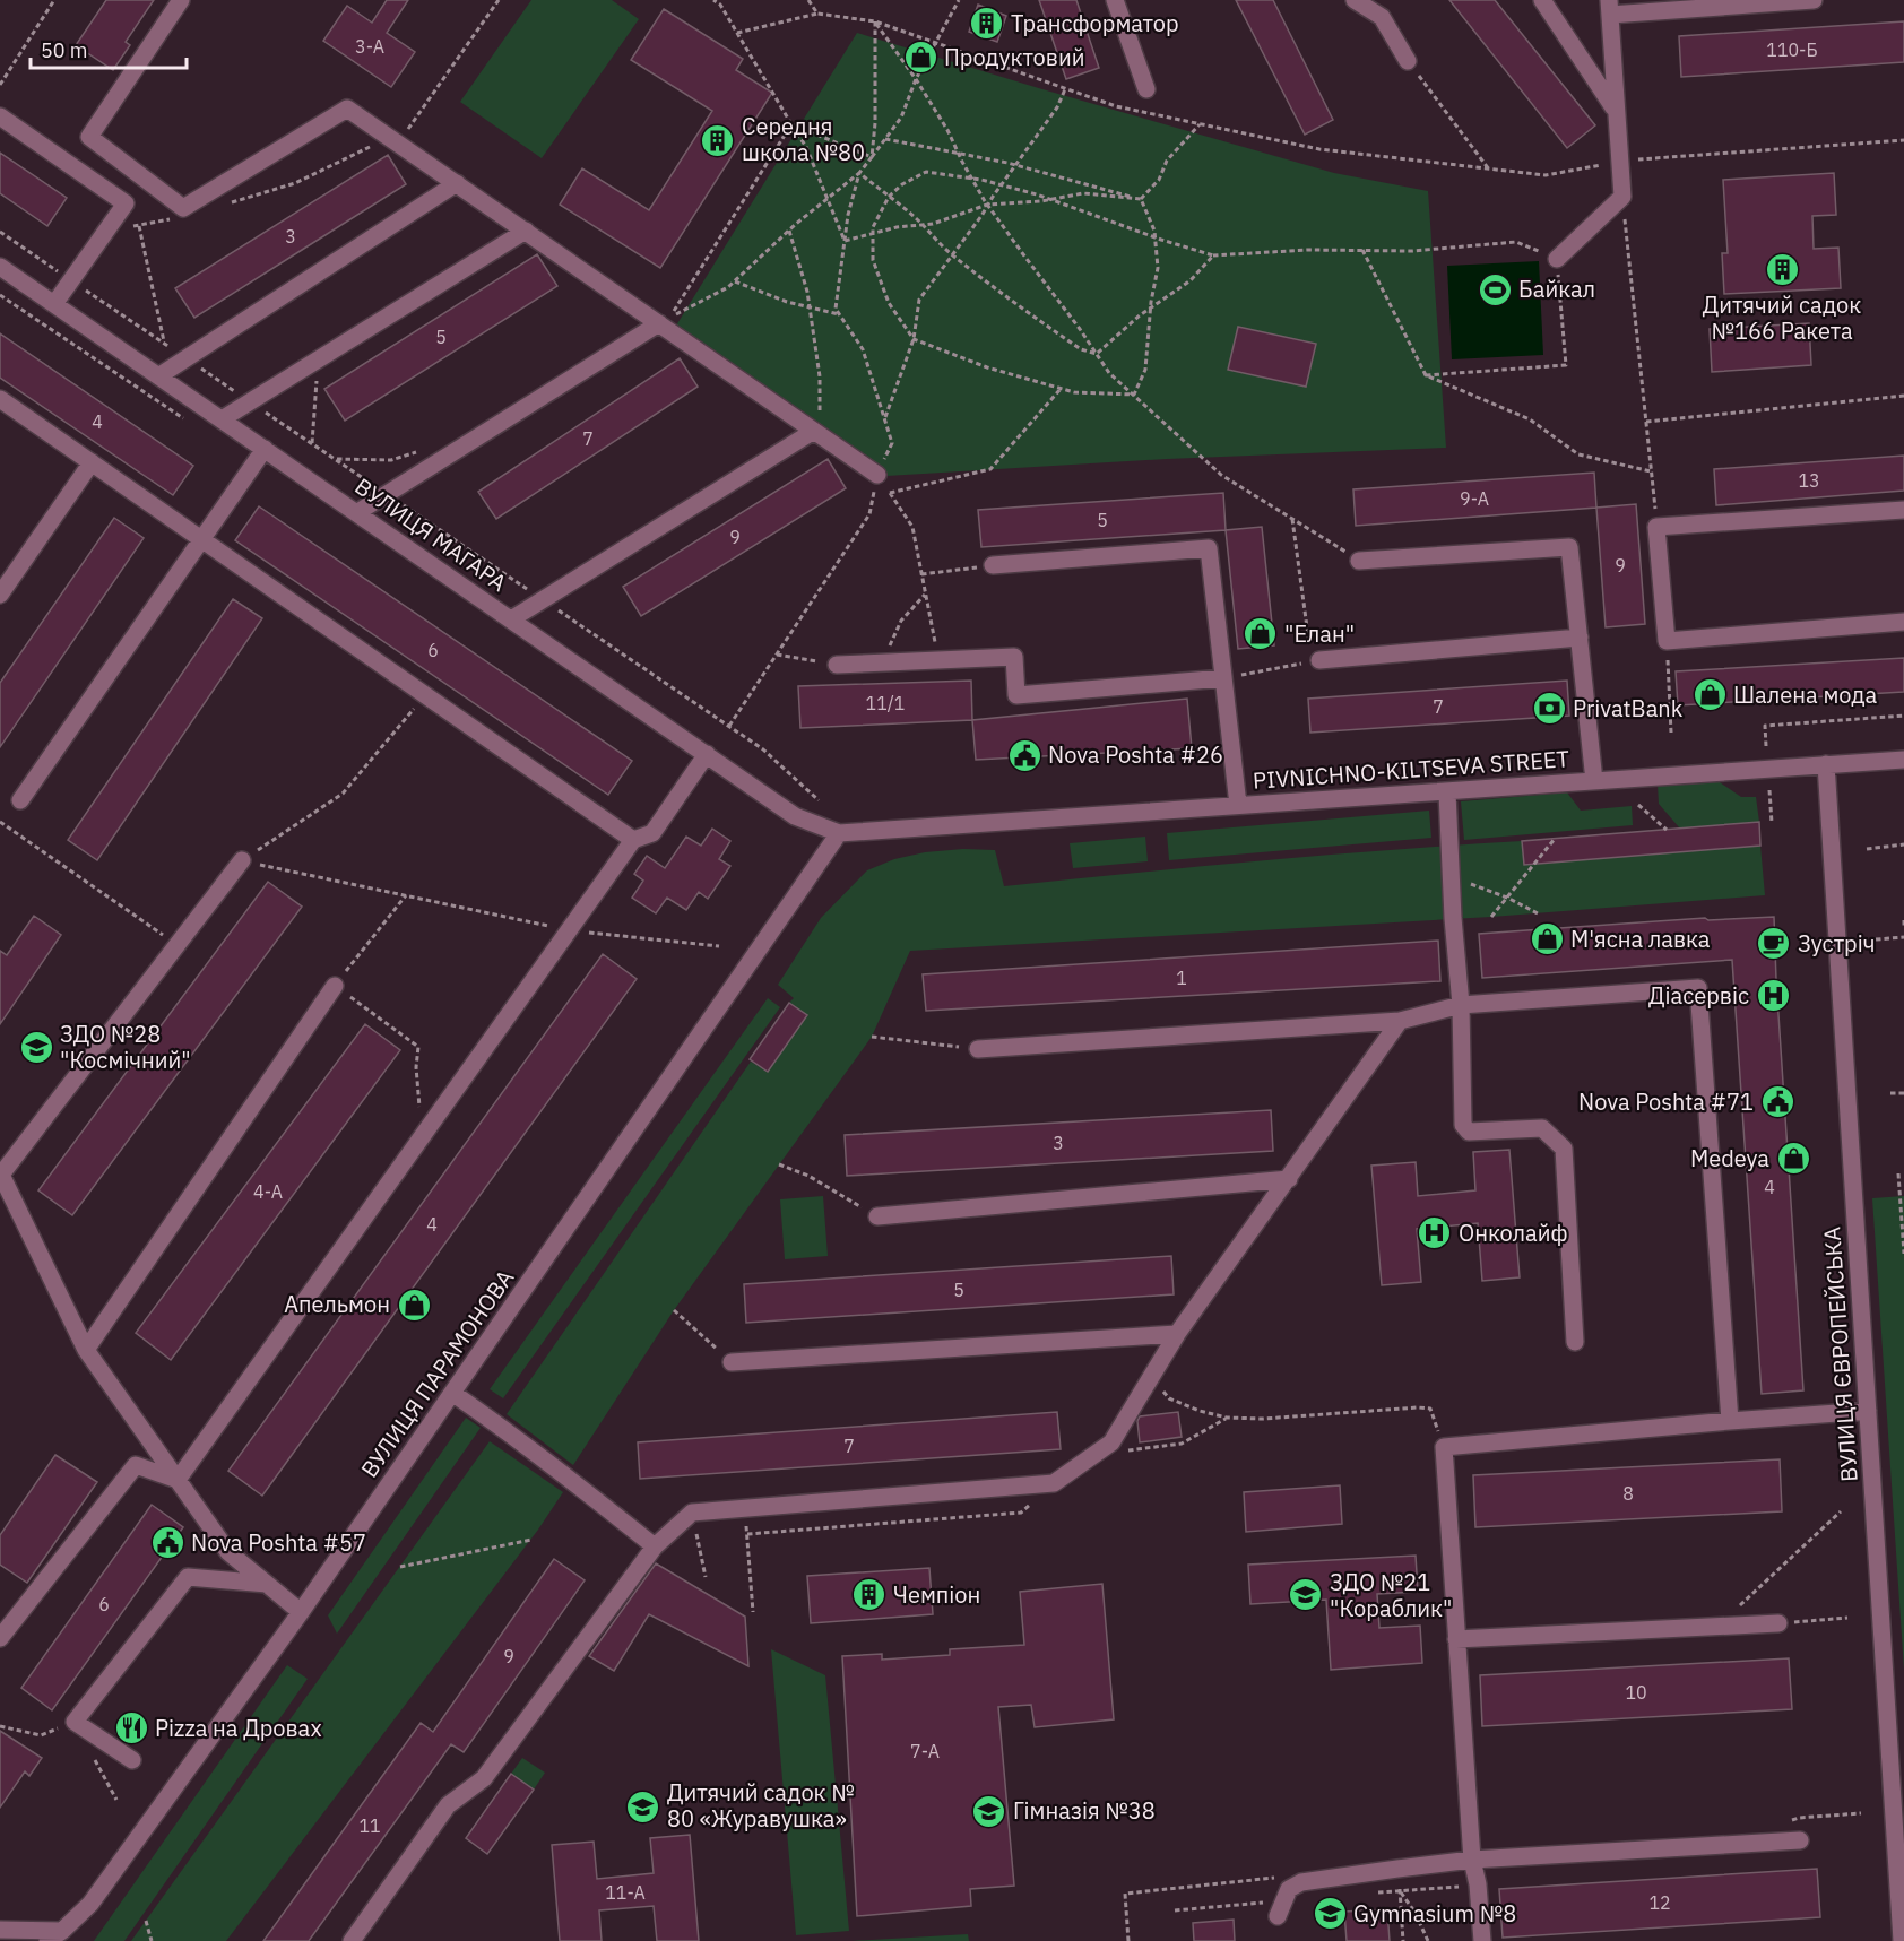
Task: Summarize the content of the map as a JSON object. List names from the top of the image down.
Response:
{
  "streets": {
    "street": [
      "ВУЛИЦЯ МАГАРА",
      "PIVNICHNO-KILTSEVA STREET",
      "ВУЛИЦЯ ЄВРОПЕЙСЬКА",
      "ВУЛИЦЯ ПАРАМОНОВА"
    ]
  },
  "crossings": [
    ["ВУЛИЦЯ МАГАРА", "PIVNICHNO-KILTSEVA STREET"],
    ["ВУЛИЦЯ МАГАРА", "ВУЛИЦЯ ПАРАМОНОВА"],
    ["PIVNICHNO-KILTSEVA STREET", "ВУЛИЦЯ ЄВРОПЕЙСЬКА"],
    ["PIVNICHNO-KILTSEVA STREET", "ВУЛИЦЯ ПАРАМОНОВА"]
  ],
  "places": {
    "building": [
      "Трансформатор",
      "Середня школа №80",
      "Дитячий садок №166 Ракета",
      "Чемпіон"
    ],
    "shop": [
      "Продуктовий",
      "\"Елан\"",
      "Шалена мода",
      "М'ясна лавка",
      "Medeya",
      "Апельмон"
    ],
    "sports": ["Байкал"],
    "bank": ["PrivatBank"],
    "public building": ["Nova Poshta #26", "Nova Poshta #71", "Nova Poshta #57"],
    "cafe": ["Зустрiч"],
    "hospital": ["Діасервіс", "Онколайф"],
    "school or university": [
      "ЗДО №28 \"Космічний\"",
      "ЗДО №21 \"Кораблик\"",
      "Дитячий садок № 80 «Журавушка»",
      "Гімназія №38",
      "Gymnasium №8"
    ],
    "restaurant": ["Pizza на Дровах"]
  },
  "house_numbers": [
    "3-А",
    "110-Б",
    "3",
    "5",
    "4",
    "7",
    "13",
    "9-А",
    "5",
    "9",
    "9",
    "6",
    "11/1",
    "7",
    "1",
    "3",
    "4",
    "4-А",
    "4",
    "5",
    "7",
    "8",
    "6",
    "9",
    "10",
    "7-А",
    "11",
    "11-А",
    "12"
  ],
  "scale_bar": "50 m"
}
